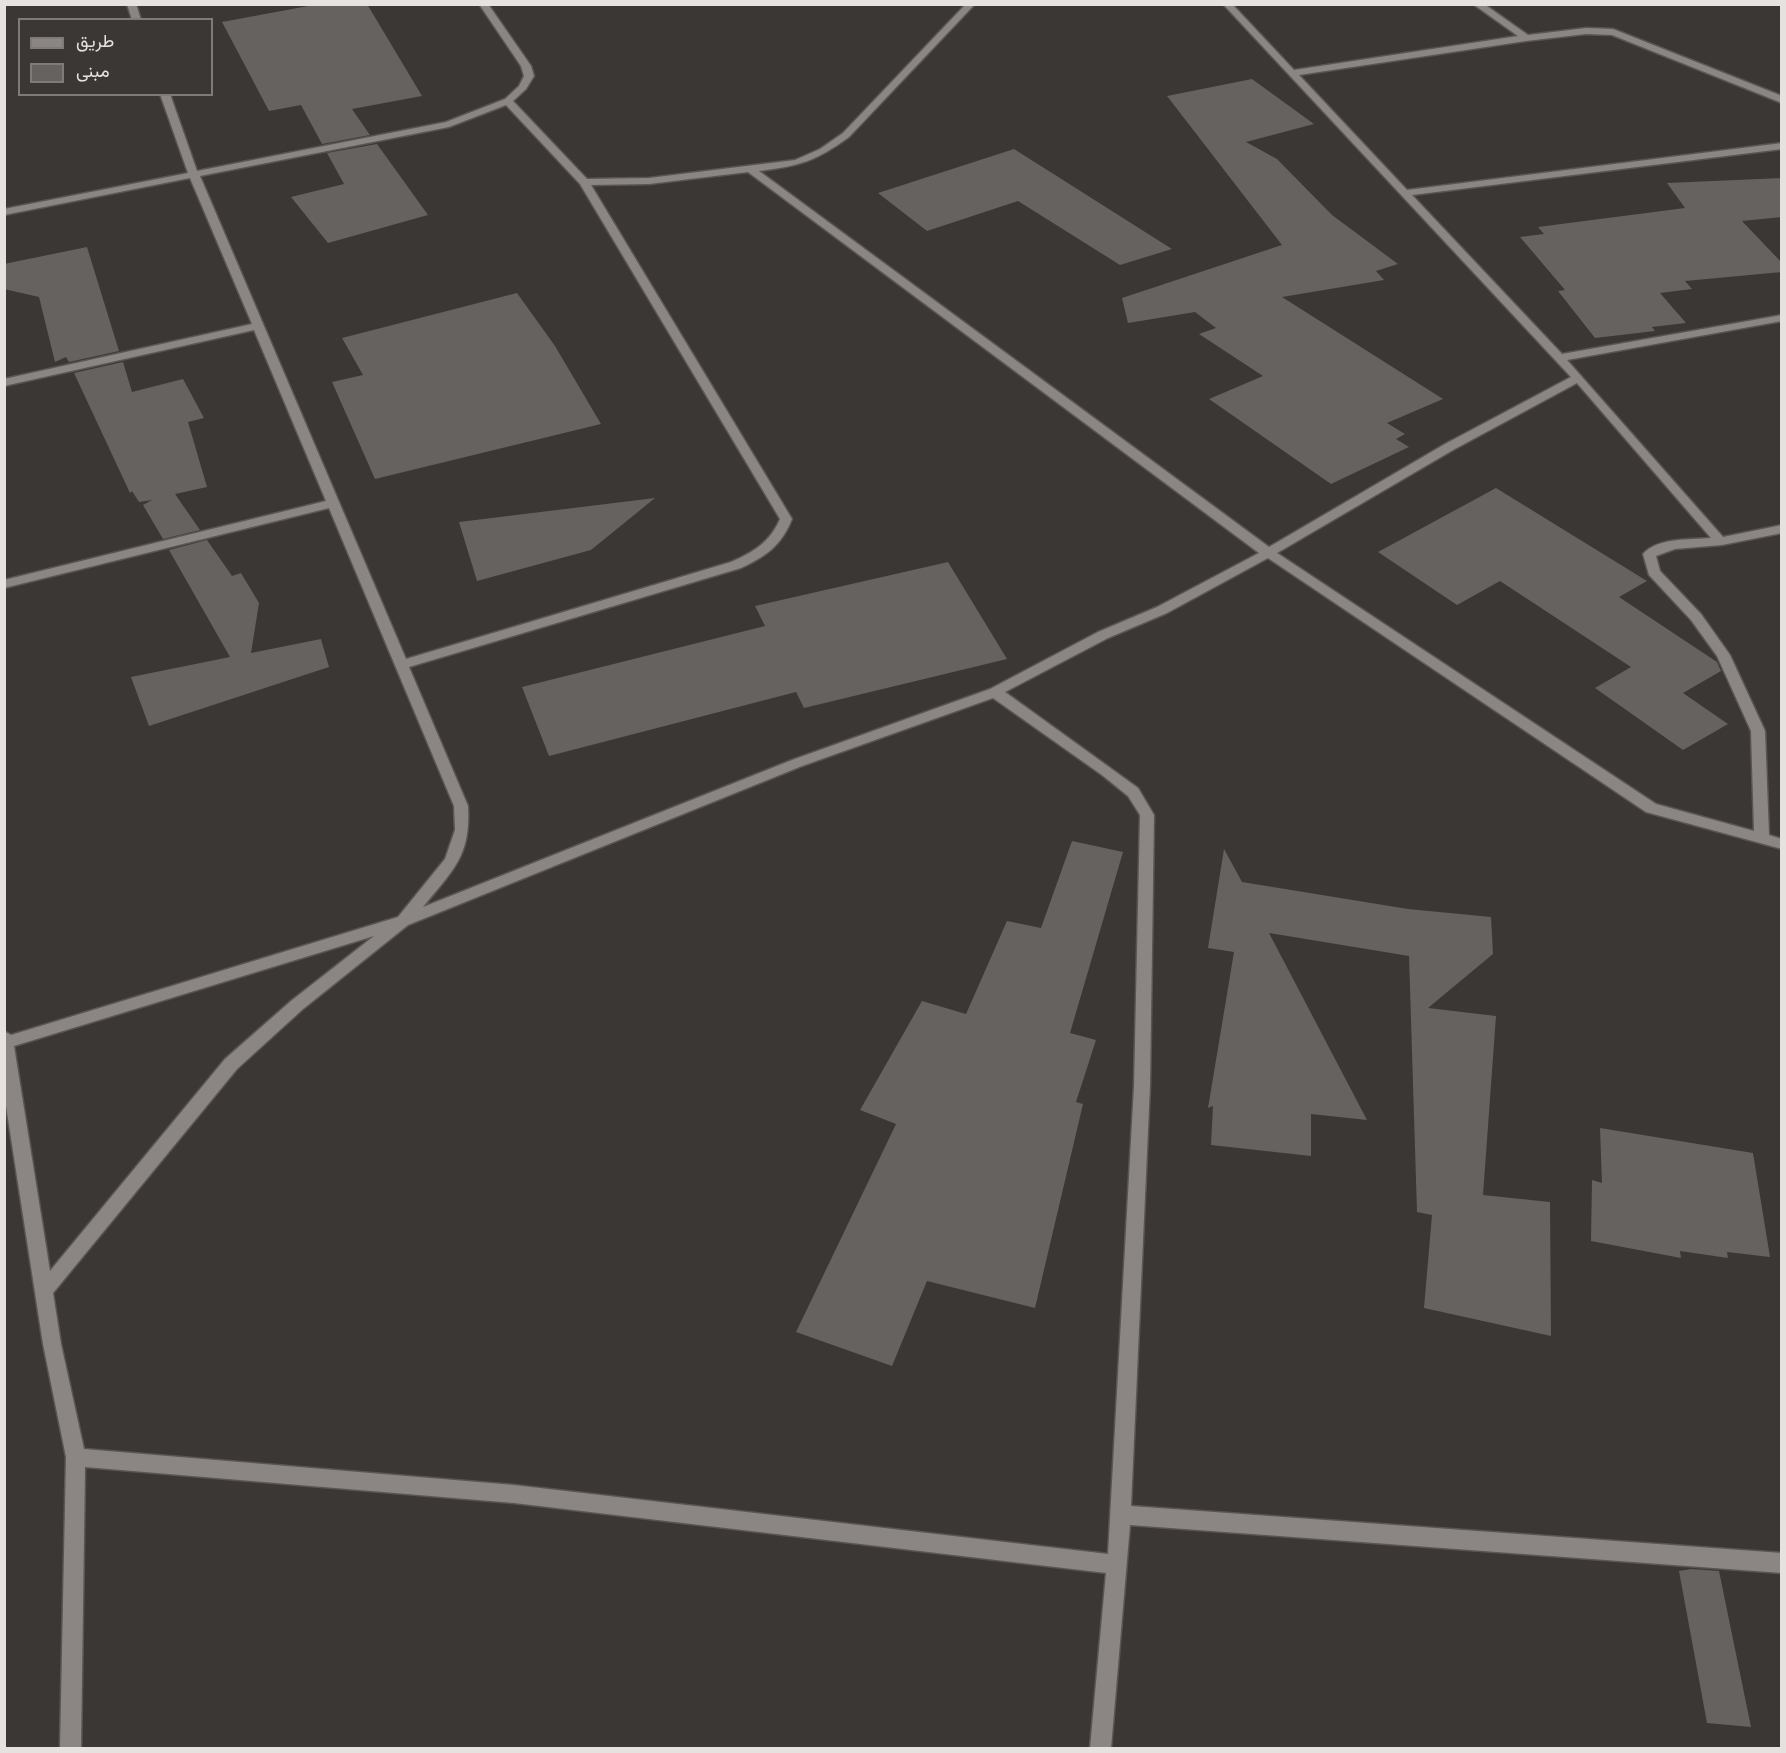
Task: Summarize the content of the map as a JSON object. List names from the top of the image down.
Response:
{
  "legend": ["طريق", "مبنى"]
}
